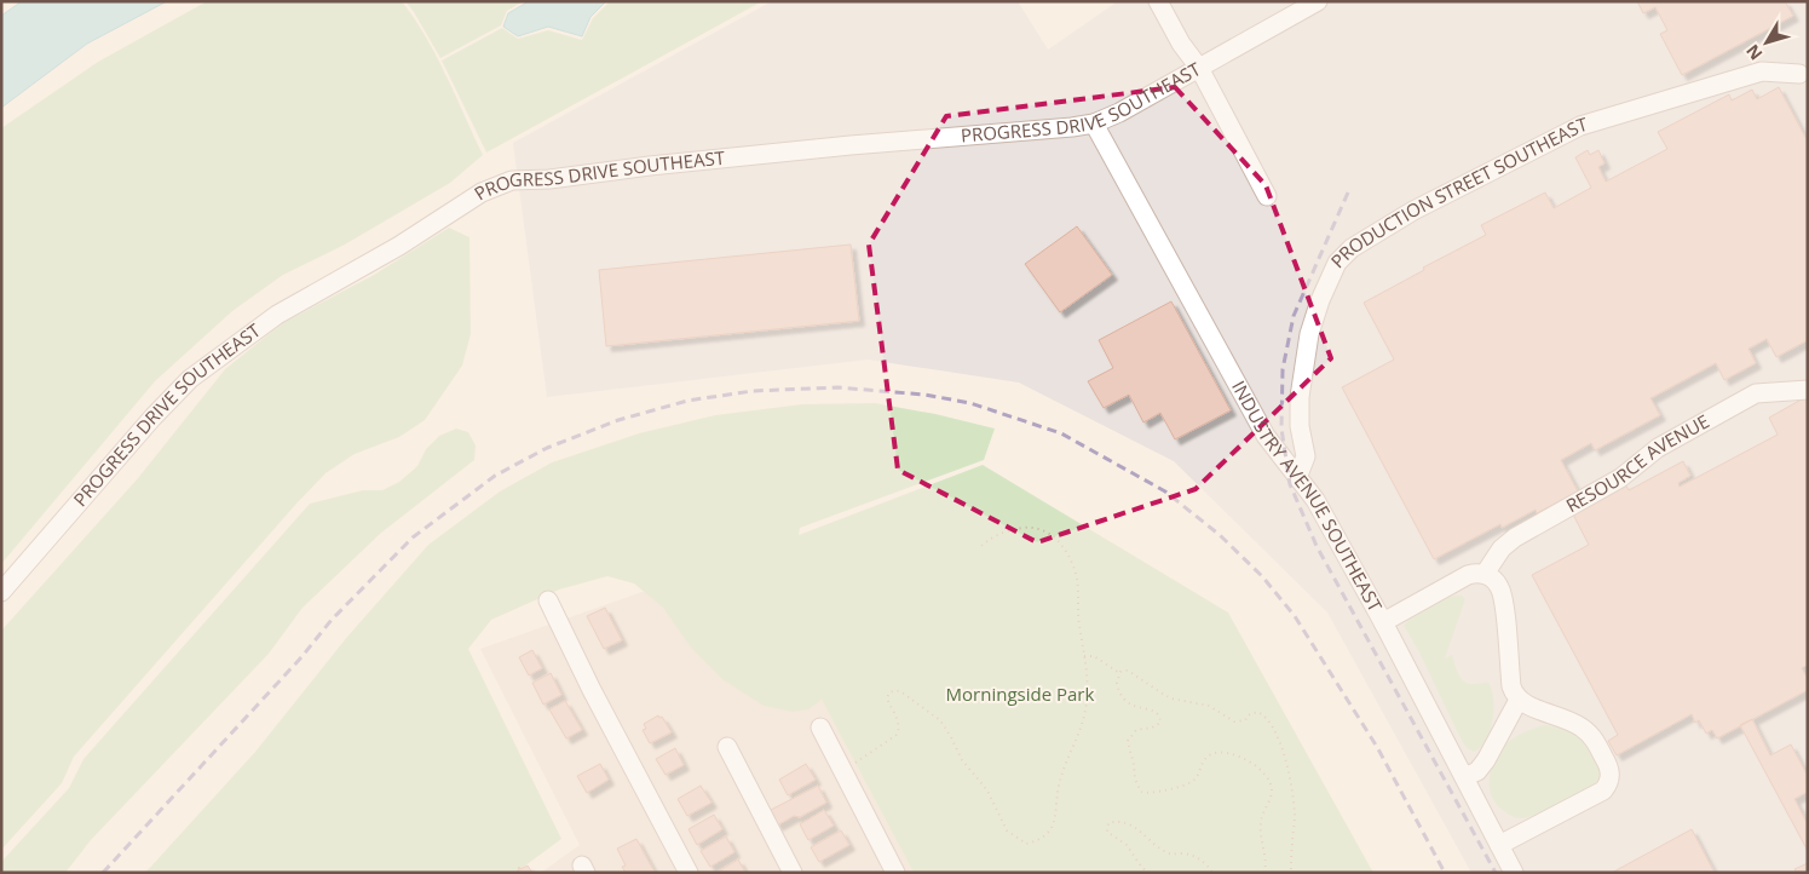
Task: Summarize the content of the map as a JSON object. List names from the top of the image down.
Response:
{
  "streets": {
    "street": [
      "PROGRESS DRIVE SOUTHEAST",
      "PRODUCTION STREET SOUTHEAST",
      "RESOURCE AVENUE",
      "INDUSTRY AVENUE SOUTHEAST"
    ]
  },
  "crossings": [
    ["PROGRESS DRIVE SOUTHEAST", "INDUSTRY AVENUE SOUTHEAST"],
    ["PRODUCTION STREET SOUTHEAST", "INDUSTRY AVENUE SOUTHEAST"]
  ],
  "parks": ["Morningside Park"],
  "north": "bottom left"
}
